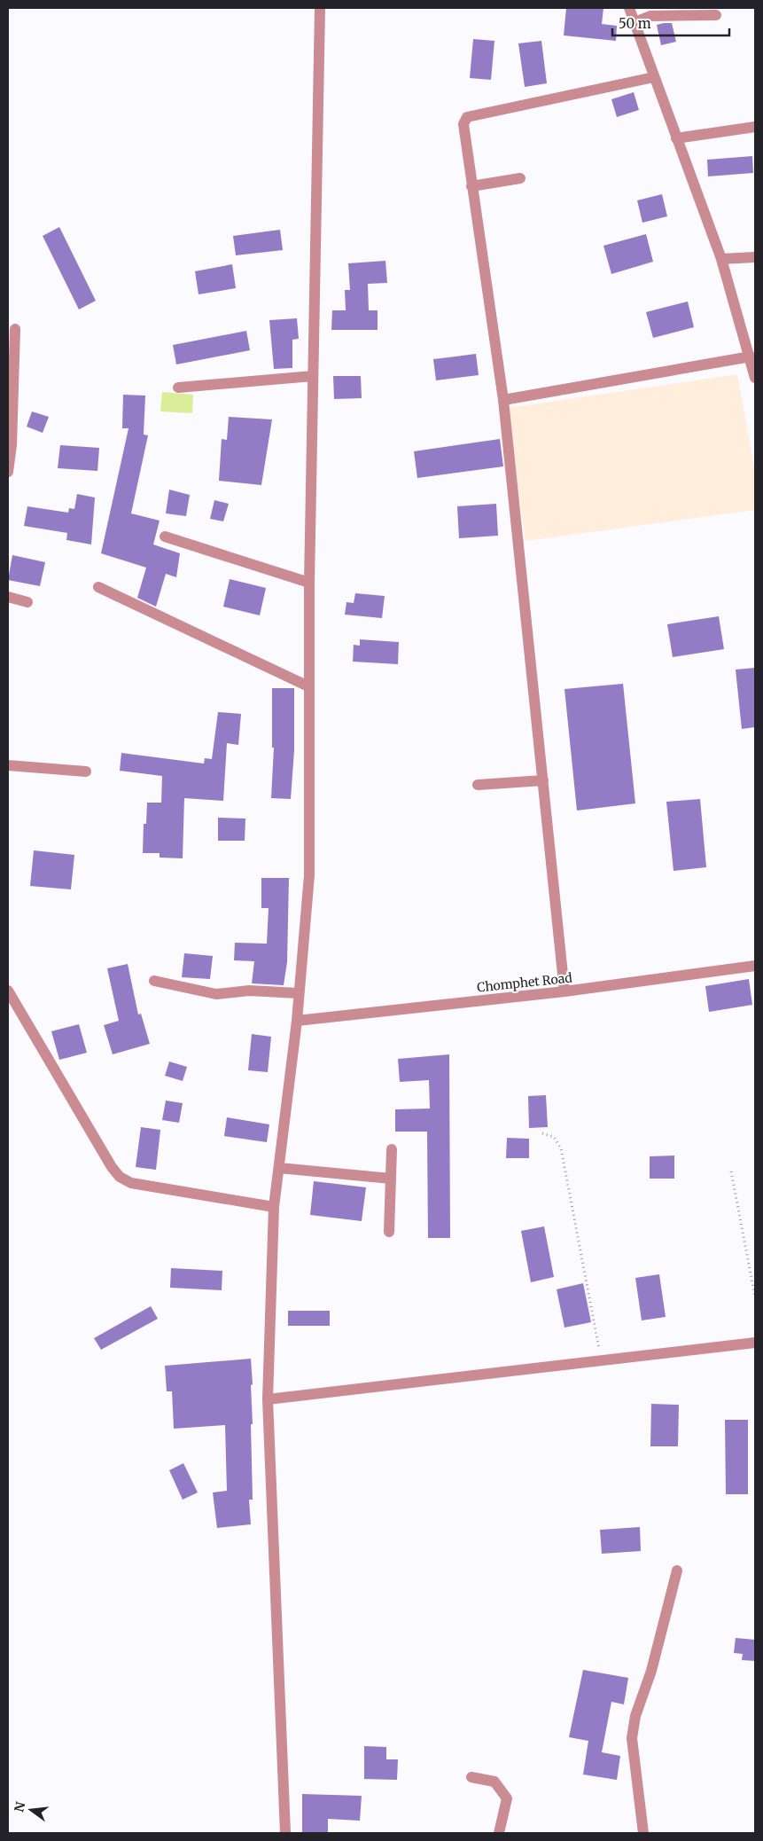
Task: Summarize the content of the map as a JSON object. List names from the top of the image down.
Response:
{
  "streets": {
    "street": ["Chomphet Road"]
  },
  "scale_bar": "50 m",
  "north": "left"
}
